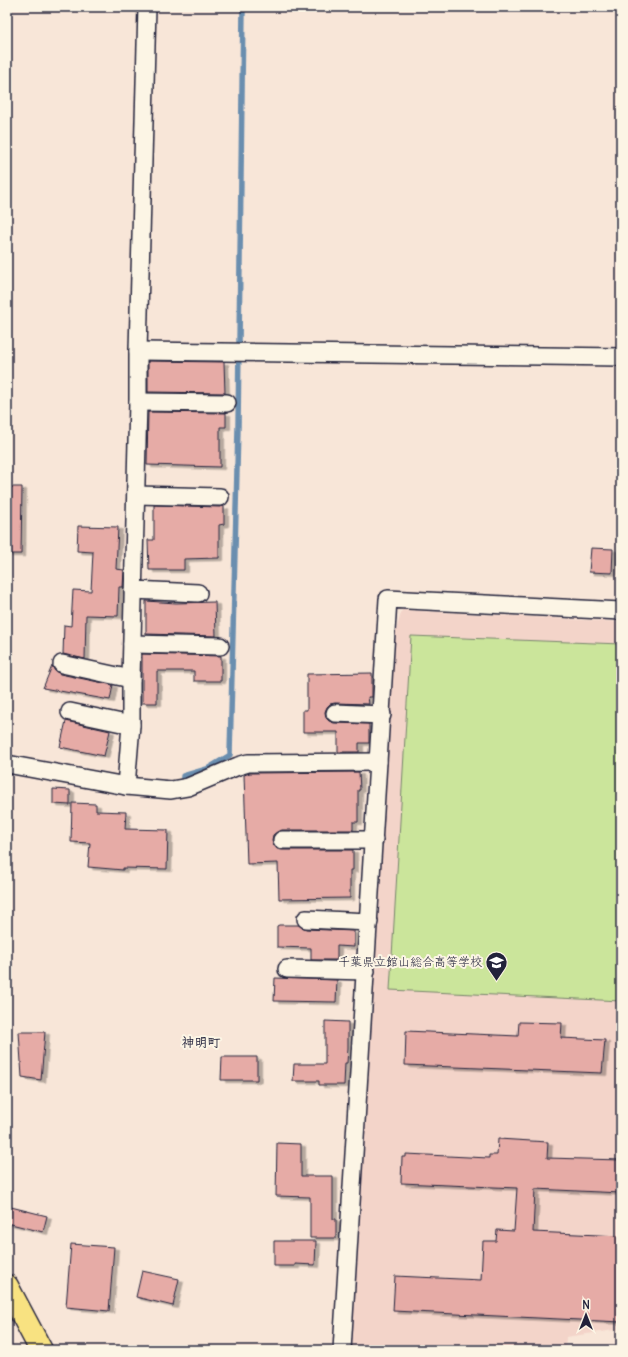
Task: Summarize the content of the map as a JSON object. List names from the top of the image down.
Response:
{
  "districts": ["神明町"],
  "places": {
    "school or university": ["千葉県立館山総合高等学校"]
  },
  "north": "top"
}
